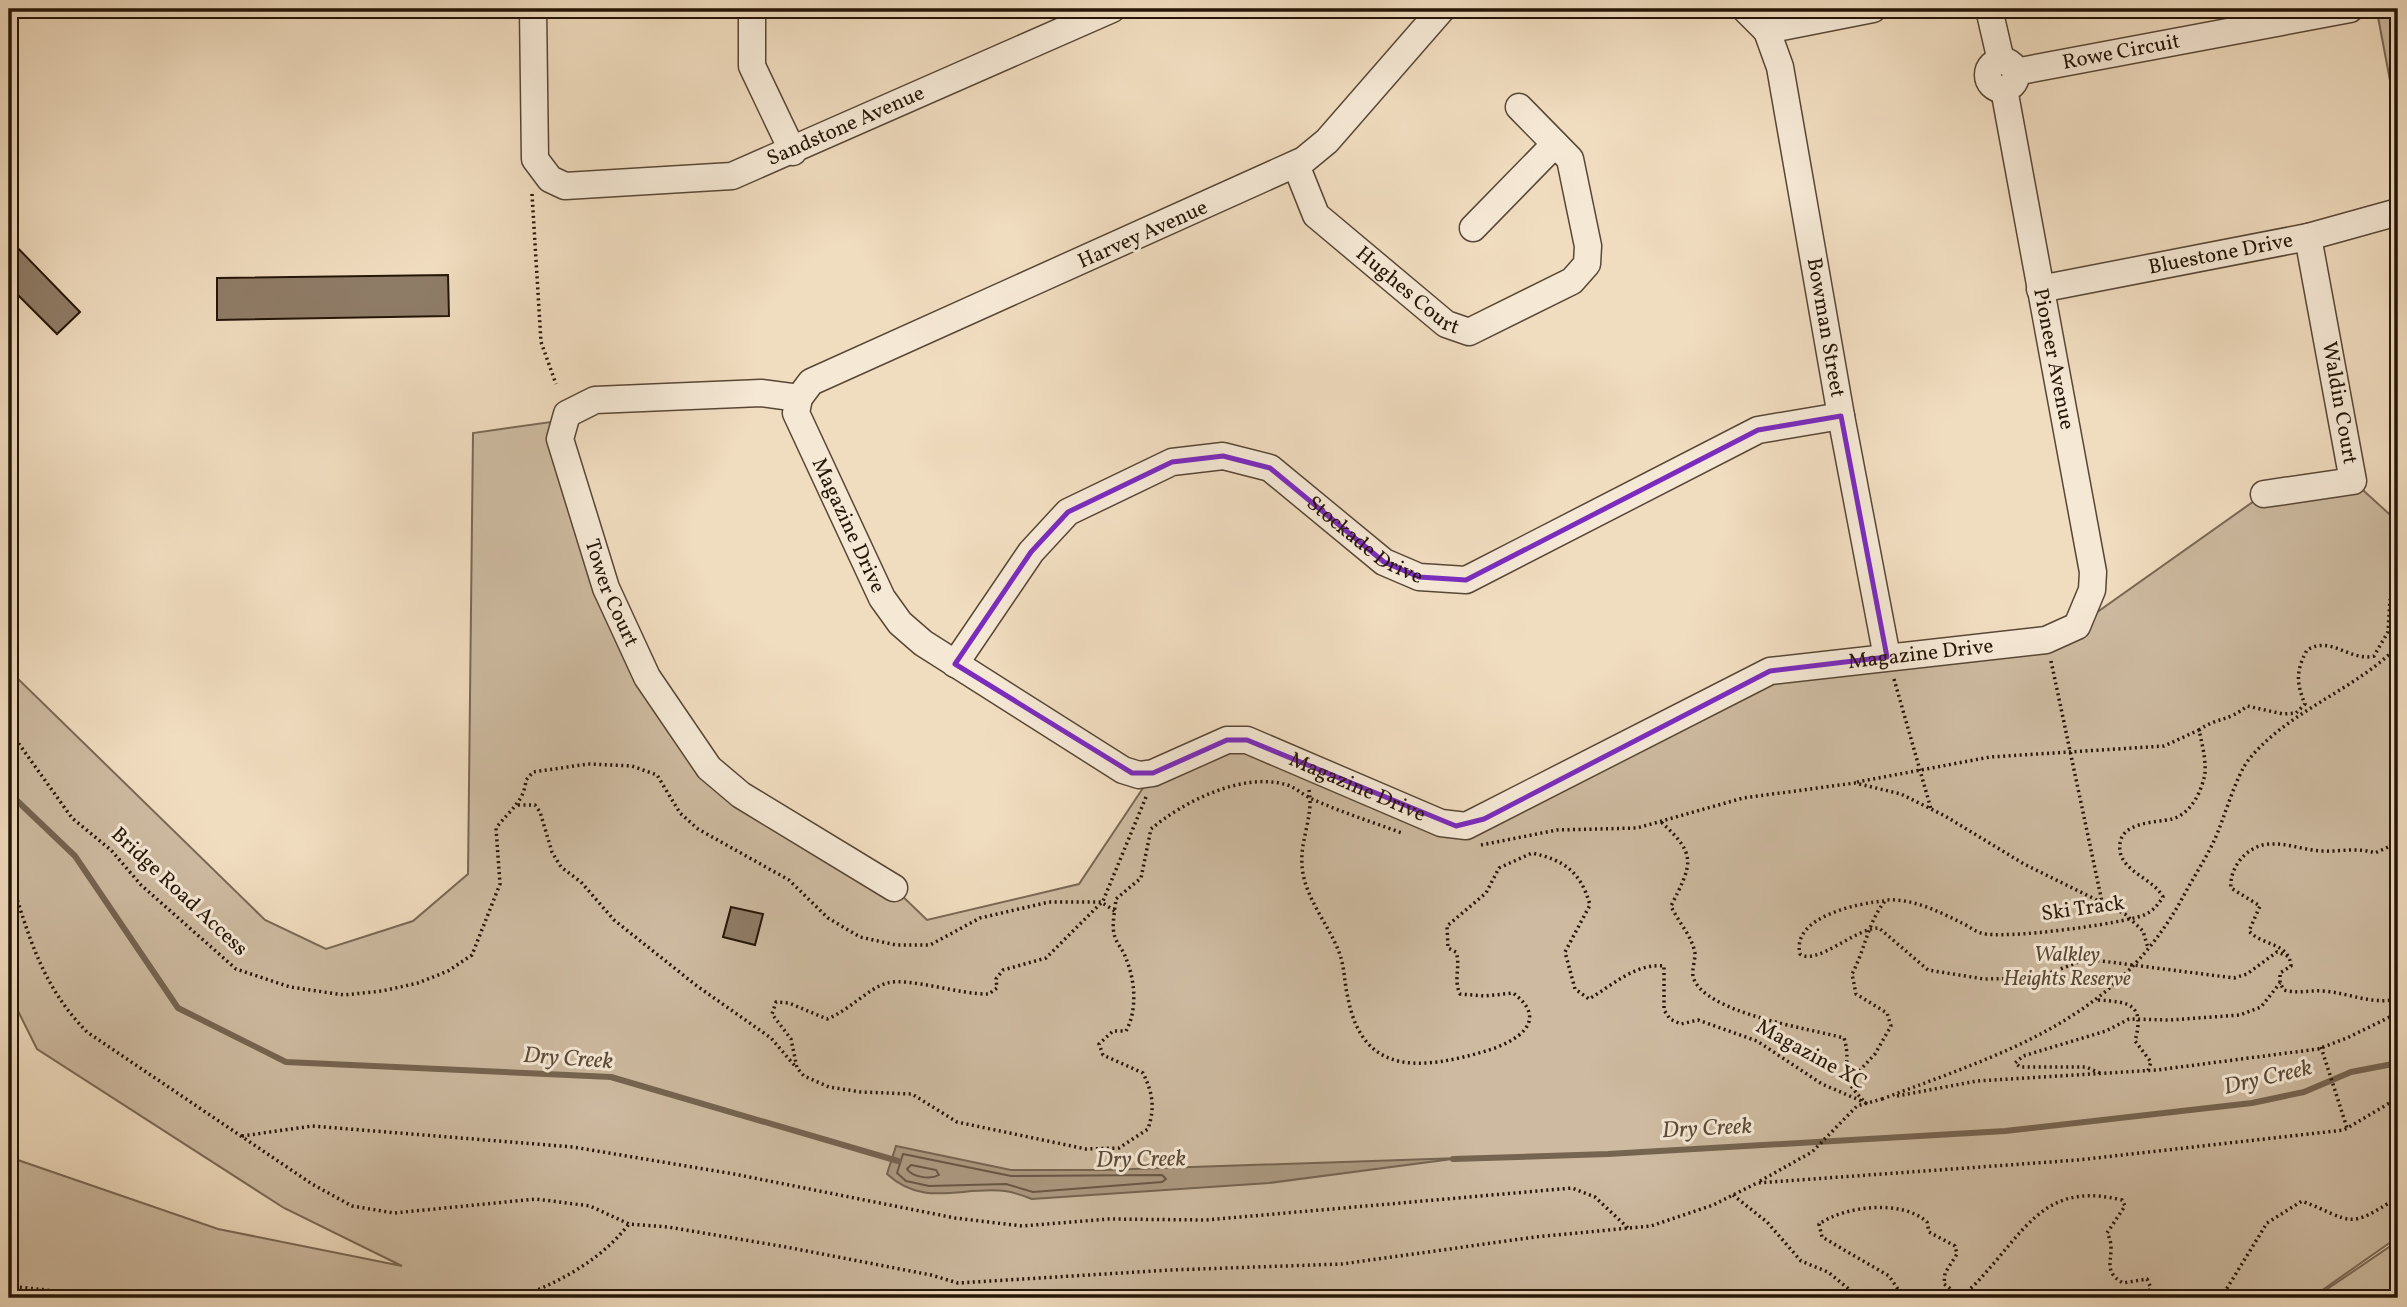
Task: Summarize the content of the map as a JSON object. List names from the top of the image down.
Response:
{
  "streets": {
    "street": [
      "Rowe Circuit",
      "Sandstone Avenue",
      "Harvey Avenue",
      "Bluestone Drive",
      "Hughes Court",
      "Bowman Street",
      "Pioneer Avenue",
      "Waldin Court",
      "Magazine Drive",
      "Stockade Drive",
      "Tower Court"
    ],
    "path": ["Bridge Road Access", "Ski Track", "Magazine XC"]
  },
  "crossings": [
    ["Rowe Circuit", "Pioneer Avenue"],
    ["Harvey Avenue", "Hughes Court"],
    ["Harvey Avenue", "Magazine Drive"],
    ["Harvey Avenue", "Tower Court"],
    ["Bluestone Drive", "Pioneer Avenue"],
    ["Bluestone Drive", "Waldin Court"],
    ["Bowman Street", "Magazine Drive"],
    ["Bowman Street", "Stockade Drive"],
    ["Pioneer Avenue", "Magazine Drive"],
    ["Magazine Drive", "Stockade Drive"],
    ["Magazine Drive", "Tower Court"]
  ],
  "water": ["Dry Creek"],
  "parks": ["Walkley Heights Reserve"]
}
